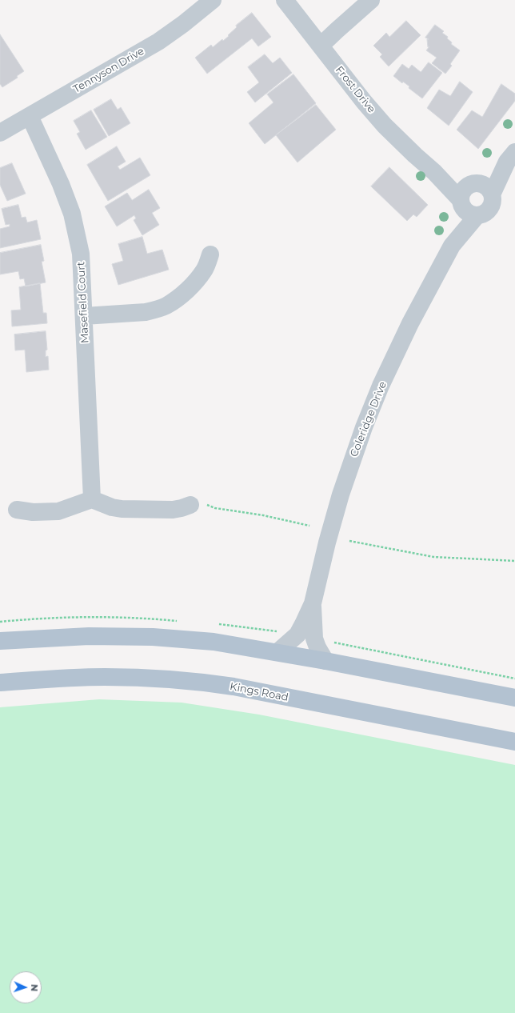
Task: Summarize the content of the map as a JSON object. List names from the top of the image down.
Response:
{
  "streets": {
    "main road": ["Kings Road"],
    "street": [
      "Tennyson Drive",
      "Frost Drive",
      "Masefield Court",
      "Coleridge Drive"
    ]
  },
  "crossings": [
    ["Tennyson Drive", "Masefield Court"],
    ["Frost Drive", "Coleridge Drive"]
  ],
  "north": "right"
}
